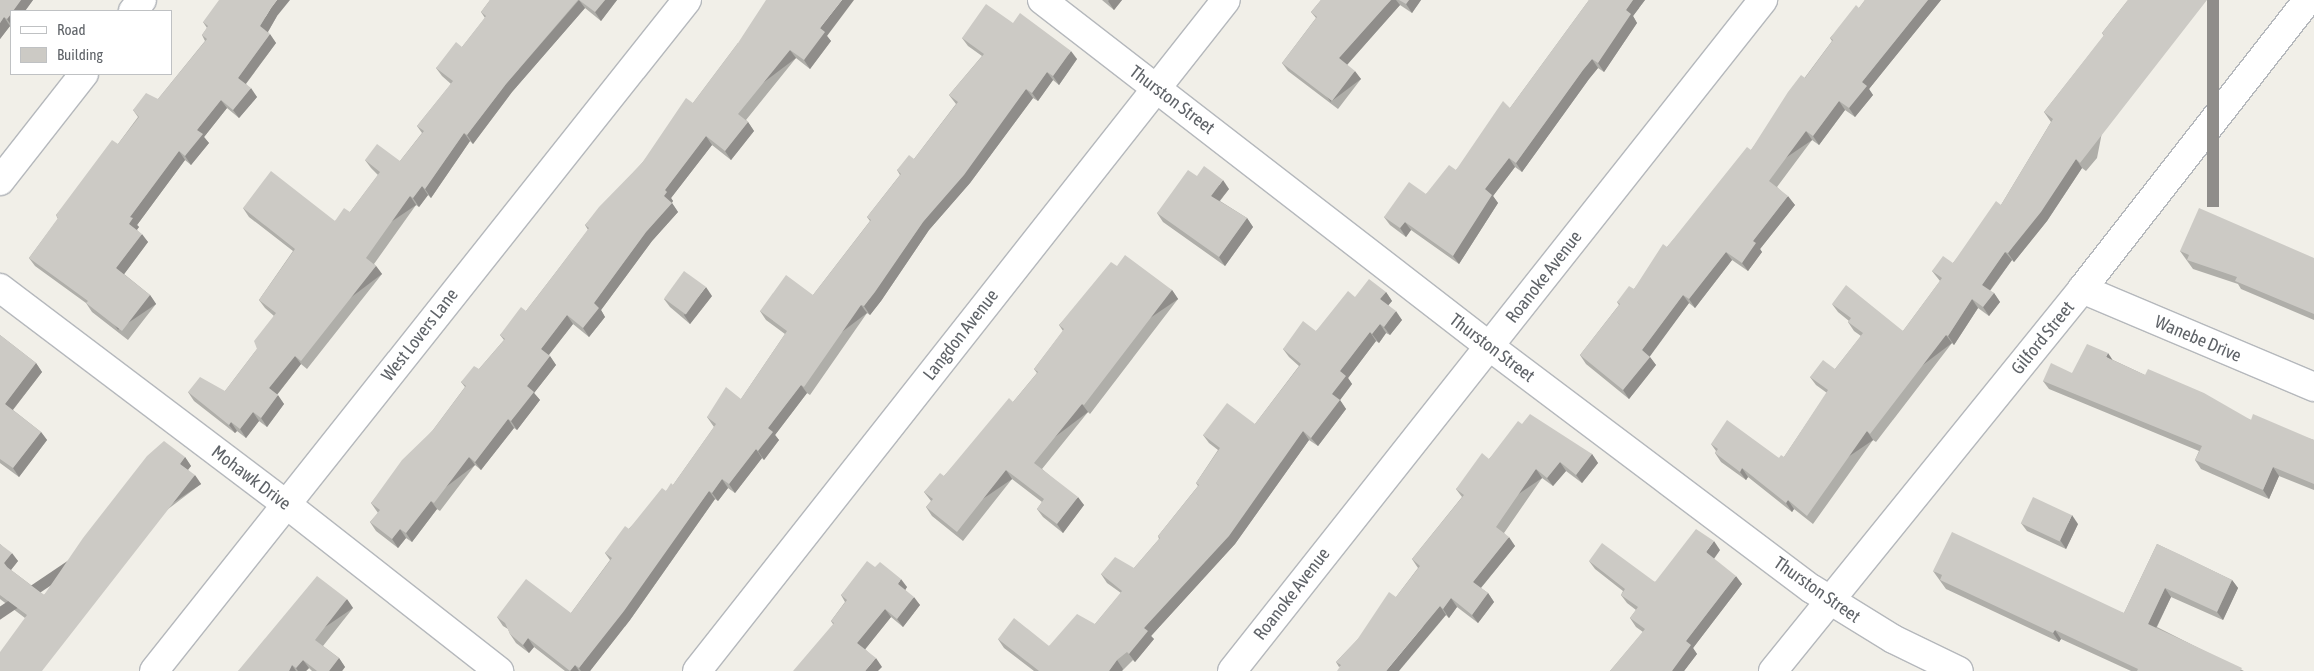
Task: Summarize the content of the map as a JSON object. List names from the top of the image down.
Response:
{
  "streets": {
    "street": [
      "Thurston Street",
      "Roanoke Avenue",
      "West Lovers Lane",
      "Langdon Avenue",
      "Gilford Street",
      "Wanebe Drive",
      "Mohawk Drive"
    ]
  },
  "crossings": [
    ["Thurston Street", "Roanoke Avenue"],
    ["Thurston Street", "Langdon Avenue"],
    ["Thurston Street", "Gilford Street"],
    ["West Lovers Lane", "Mohawk Drive"],
    ["Gilford Street", "Wanebe Drive"]
  ],
  "legend": ["Road", "Building"]
}
